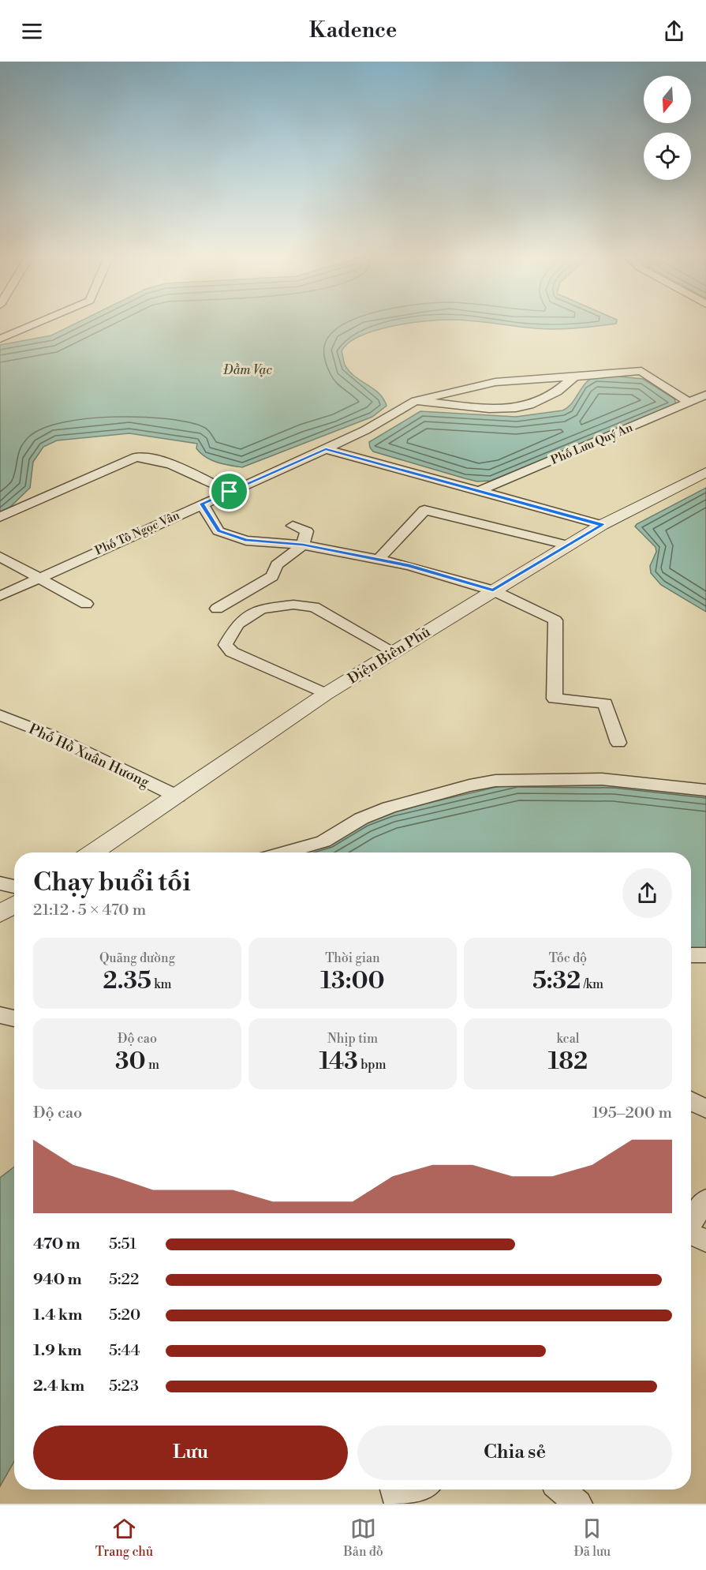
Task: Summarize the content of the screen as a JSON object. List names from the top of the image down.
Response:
{
  "streets": {
    "street": [
      "Phố Lưu Quý An",
      "Phố Tô Ngọc Vân",
      "Điện Biên Phủ",
      "Phố Hồ Xuân Hương"
    ]
  },
  "crossings": [
    ["Phố Lưu Quý An", "Phố Tô Ngọc Vân"],
    ["Điện Biên Phủ", "Phố Hồ Xuân Hương"]
  ],
  "water": ["Đầm Vạc"],
  "north": "bottom",
  "page": {
    "header": "Kadence",
    "heading": ["Chạy buổi tối", "21:12 · 5 × 470 m"],
    "stats": [
      ["Quãng đường", "2.35 km"],
      ["Thời gian", "13:00"],
      ["Tốc độ", "5:32 /km"],
      ["Độ cao", "30 m"],
      ["Nhịp tim", "143 bpm"],
      ["kcal", "182"]
    ],
    "chart": ["Độ cao", "195–200 m"],
    "list": [
      {
        "name": "470 m",
        "note": "5:51"
      },
      {
        "name": "940 m",
        "note": "5:22"
      },
      {
        "name": "1.4 km",
        "note": "5:20"
      },
      {
        "name": "1.9 km",
        "note": "5:44"
      },
      {
        "name": "2.4 km",
        "note": "5:23"
      }
    ],
    "buttons": ["Lưu", "Chia sẻ"],
    "tabs": ["Trang chủ", "Bản đồ", "Đã lưu"]
  }
}
